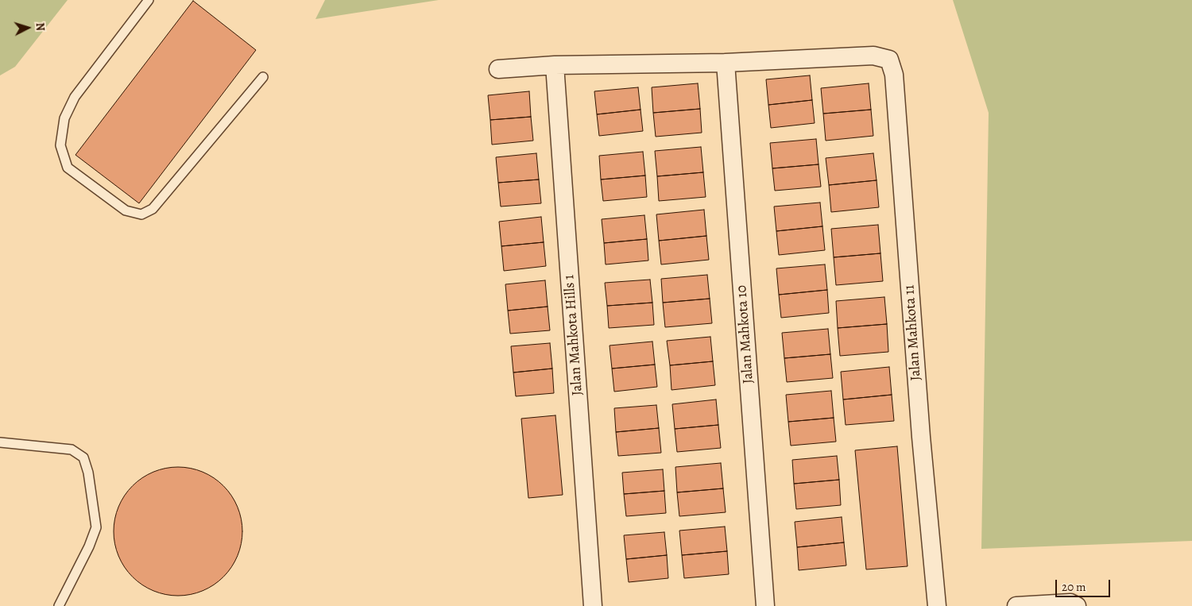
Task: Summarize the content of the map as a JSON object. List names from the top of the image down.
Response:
{
  "streets": {
    "street": ["Jalan Mahkota 11", "Jalan Mahkota 10", "Jalan Mahkota Hills 1"]
  },
  "crossings": [
    ["Jalan Mahkota 11", "Jalan Mahkota 10"]
  ],
  "scale_bar": "20 m",
  "north": "right"
}
